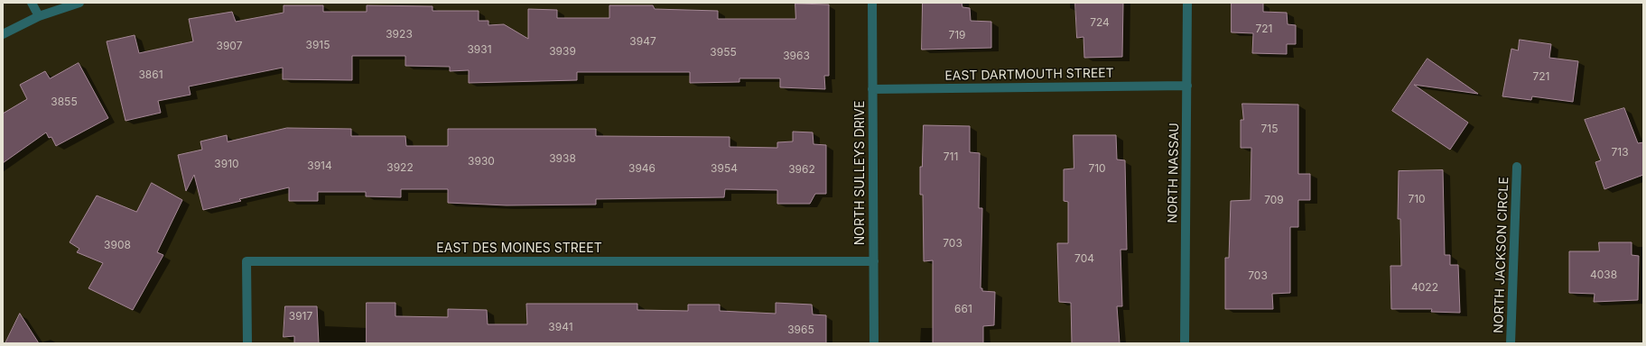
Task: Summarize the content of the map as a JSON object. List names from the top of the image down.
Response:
{
  "streets": {
    "street": [
      "EAST DARTMOUTH STREET",
      "NORTH SULLEYS DRIVE",
      "NORTH NASSAU",
      "EAST DES MOINES STREET",
      "NORTH JACKSON CIRCLE"
    ]
  },
  "crossings": [
    ["EAST DARTMOUTH STREET", "NORTH SULLEYS DRIVE"],
    ["EAST DARTMOUTH STREET", "NORTH NASSAU"],
    ["NORTH SULLEYS DRIVE", "EAST DES MOINES STREET"]
  ],
  "house_numbers": [
    "724",
    "721",
    "3923",
    "719",
    "3947",
    "3915",
    "3907",
    "3931",
    "3939",
    "3955",
    "3963",
    "3861",
    "721",
    "3855",
    "715",
    "713",
    "711",
    "3938",
    "3930",
    "3910",
    "3914",
    "3922",
    "3946",
    "3954",
    "710",
    "3962",
    "710",
    "709",
    "703",
    "3908",
    "704",
    "4038",
    "703",
    "4022",
    "661",
    "3917",
    "3941",
    "3965"
  ]
}
